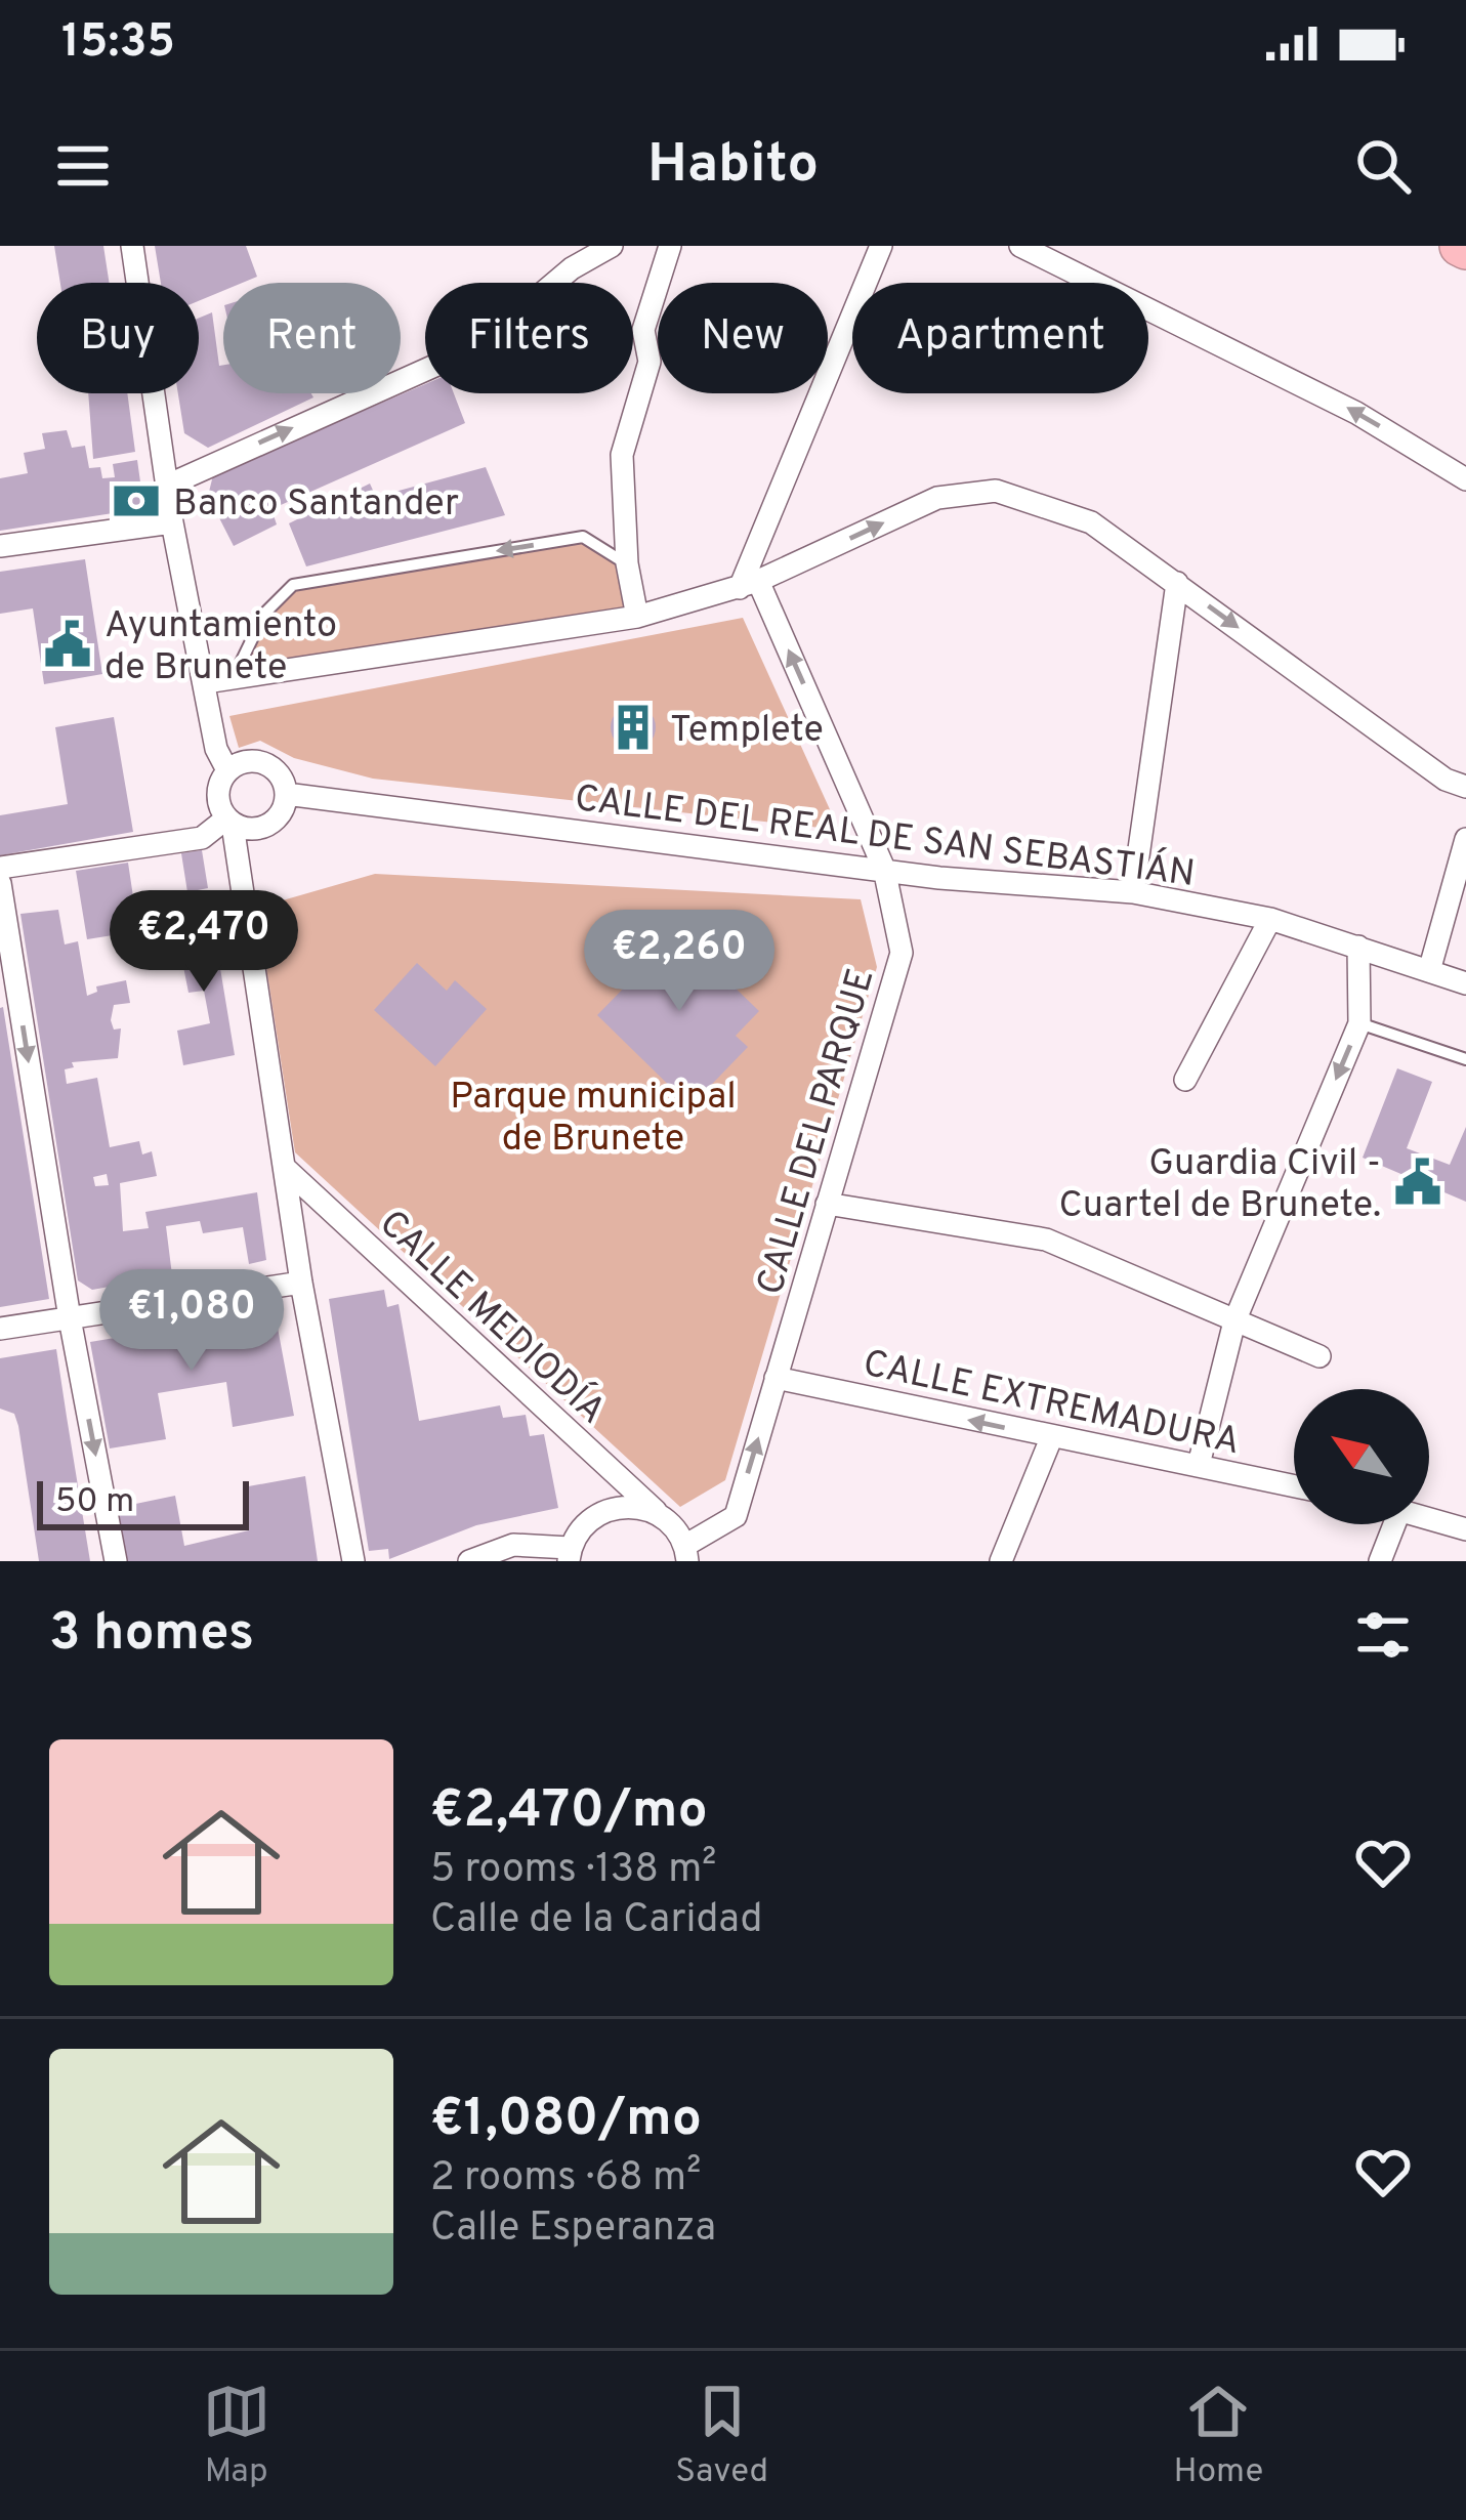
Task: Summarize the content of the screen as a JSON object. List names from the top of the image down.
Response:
{
  "streets": {
    "street": [
      "CALLE DEL REAL DE SAN SEBASTIÁN",
      "CALLE DEL PARQUE",
      "CALLE MEDIODÍA",
      "CALLE EXTREMADURA"
    ]
  },
  "crossings": [
    ["CALLE DEL REAL DE SAN SEBASTIÁN", "CALLE DEL PARQUE"],
    ["CALLE DEL PARQUE", "CALLE MEDIODÍA"],
    ["CALLE DEL PARQUE", "CALLE EXTREMADURA"]
  ],
  "one_way": ["CALLE DEL PARQUE"],
  "parks": ["Parque municipal de Brunete"],
  "places": {
    "bank": ["Banco Santander"],
    "public building": ["Ayuntamiento de Brunete", "Guardia Civil - Cuartel de Brunete."],
    "building": ["Templete"]
  },
  "scale_bar": "50 m",
  "north": "top left",
  "page": {
    "status": "15:35",
    "header": "Habito",
    "chip": [
      "Buy",
      "Rent",
      "Filters",
      "New",
      "Apartment"
    ],
    "price": ["€2,470", "€2,260", "€1,080"],
    "scale": "50 m",
    "heading": "3 homes",
    "list": [
      {
        "name": "€2,470/mo",
        "note": "5 rooms · 138 m² · Calle de la Caridad"
      },
      {
        "name": "€1,080/mo",
        "note": "2 rooms · 68 m² · Calle Esperanza"
      }
    ],
    "tabs": ["Map", "Saved", "Home"]
  }
}
